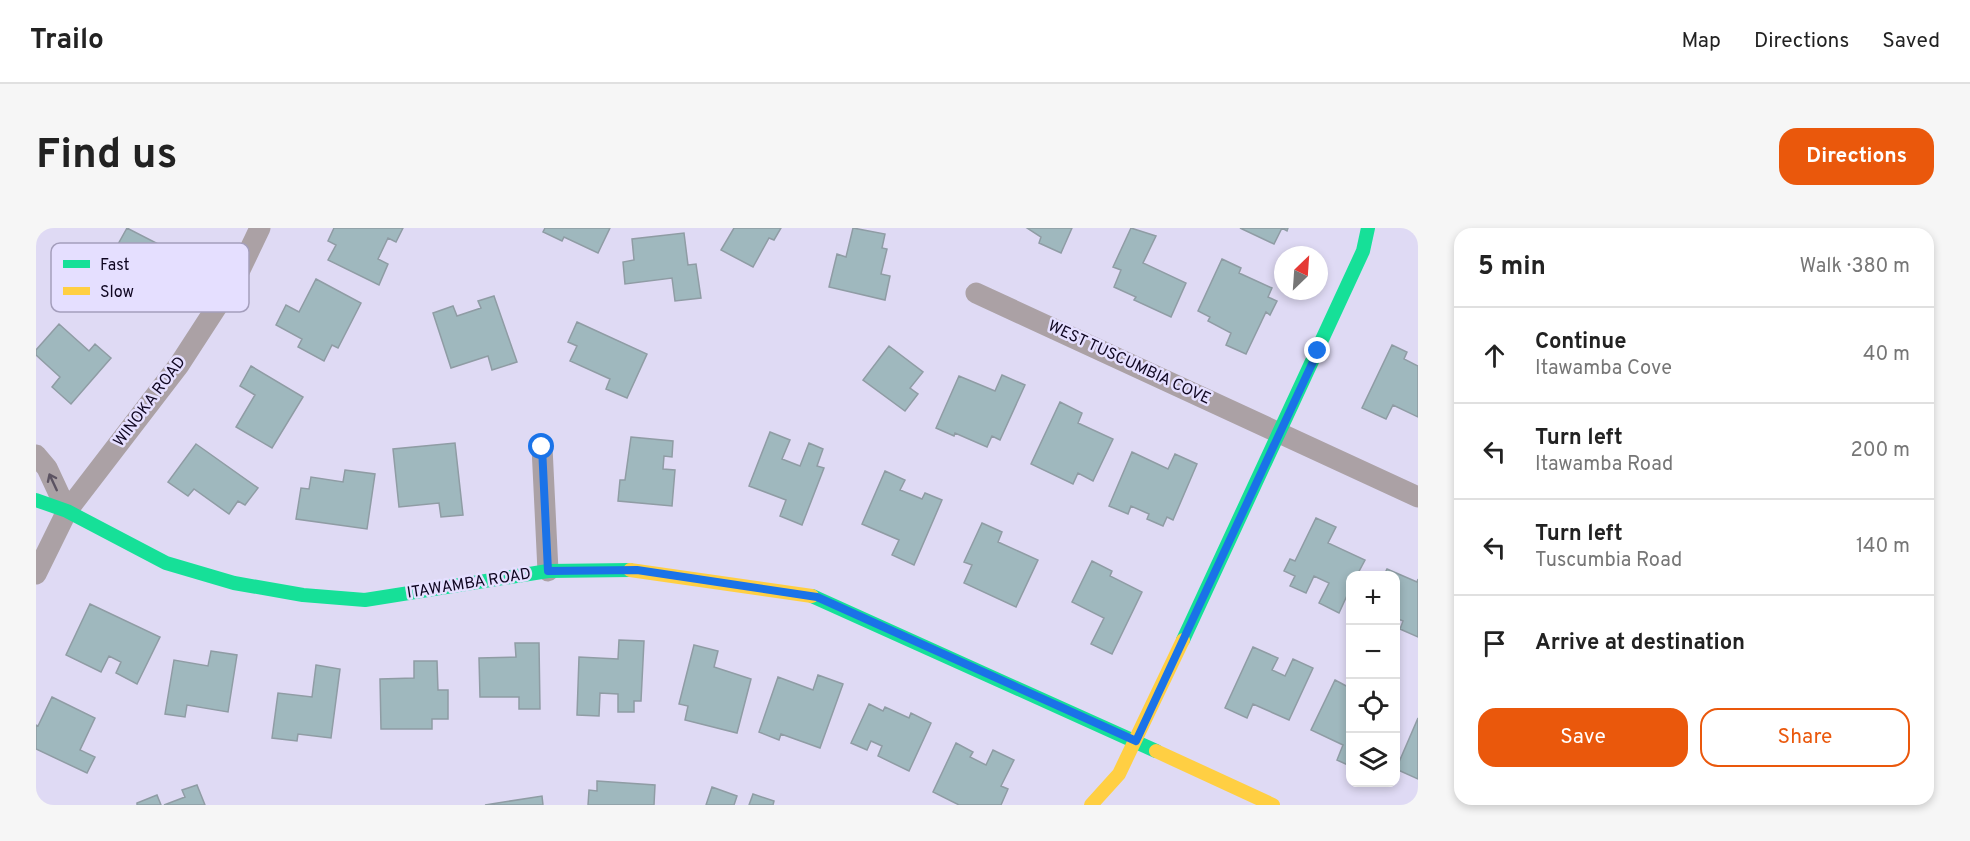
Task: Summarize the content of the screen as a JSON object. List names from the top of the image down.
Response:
{
  "streets": {
    "street": ["WEST TUSCUMBIA COVE", "WINOKA ROAD", "ITAWAMBA ROAD"]
  },
  "crossings": [
    ["WINOKA ROAD", "ITAWAMBA ROAD"]
  ],
  "legend": ["Fast", "Slow"],
  "north": "top right",
  "page": {
    "header": "Trailo",
    "nav": ["Map", "Directions", "Saved"],
    "buttons": [
      "Directions",
      ["Save", "Share"]
    ],
    "title": "Find us",
    "heading": ["5 min", "Walk · 380 m"],
    "list": [
      ["Continue", "Itawamba Cove", "40 m"],
      ["Turn left", "Itawamba Road", "200 m"],
      ["Turn left", "Tuscumbia Road", "140 m"],
      "Arrive at destination"
    ],
    "map_buttons": ["+", "−"]
  }
}
